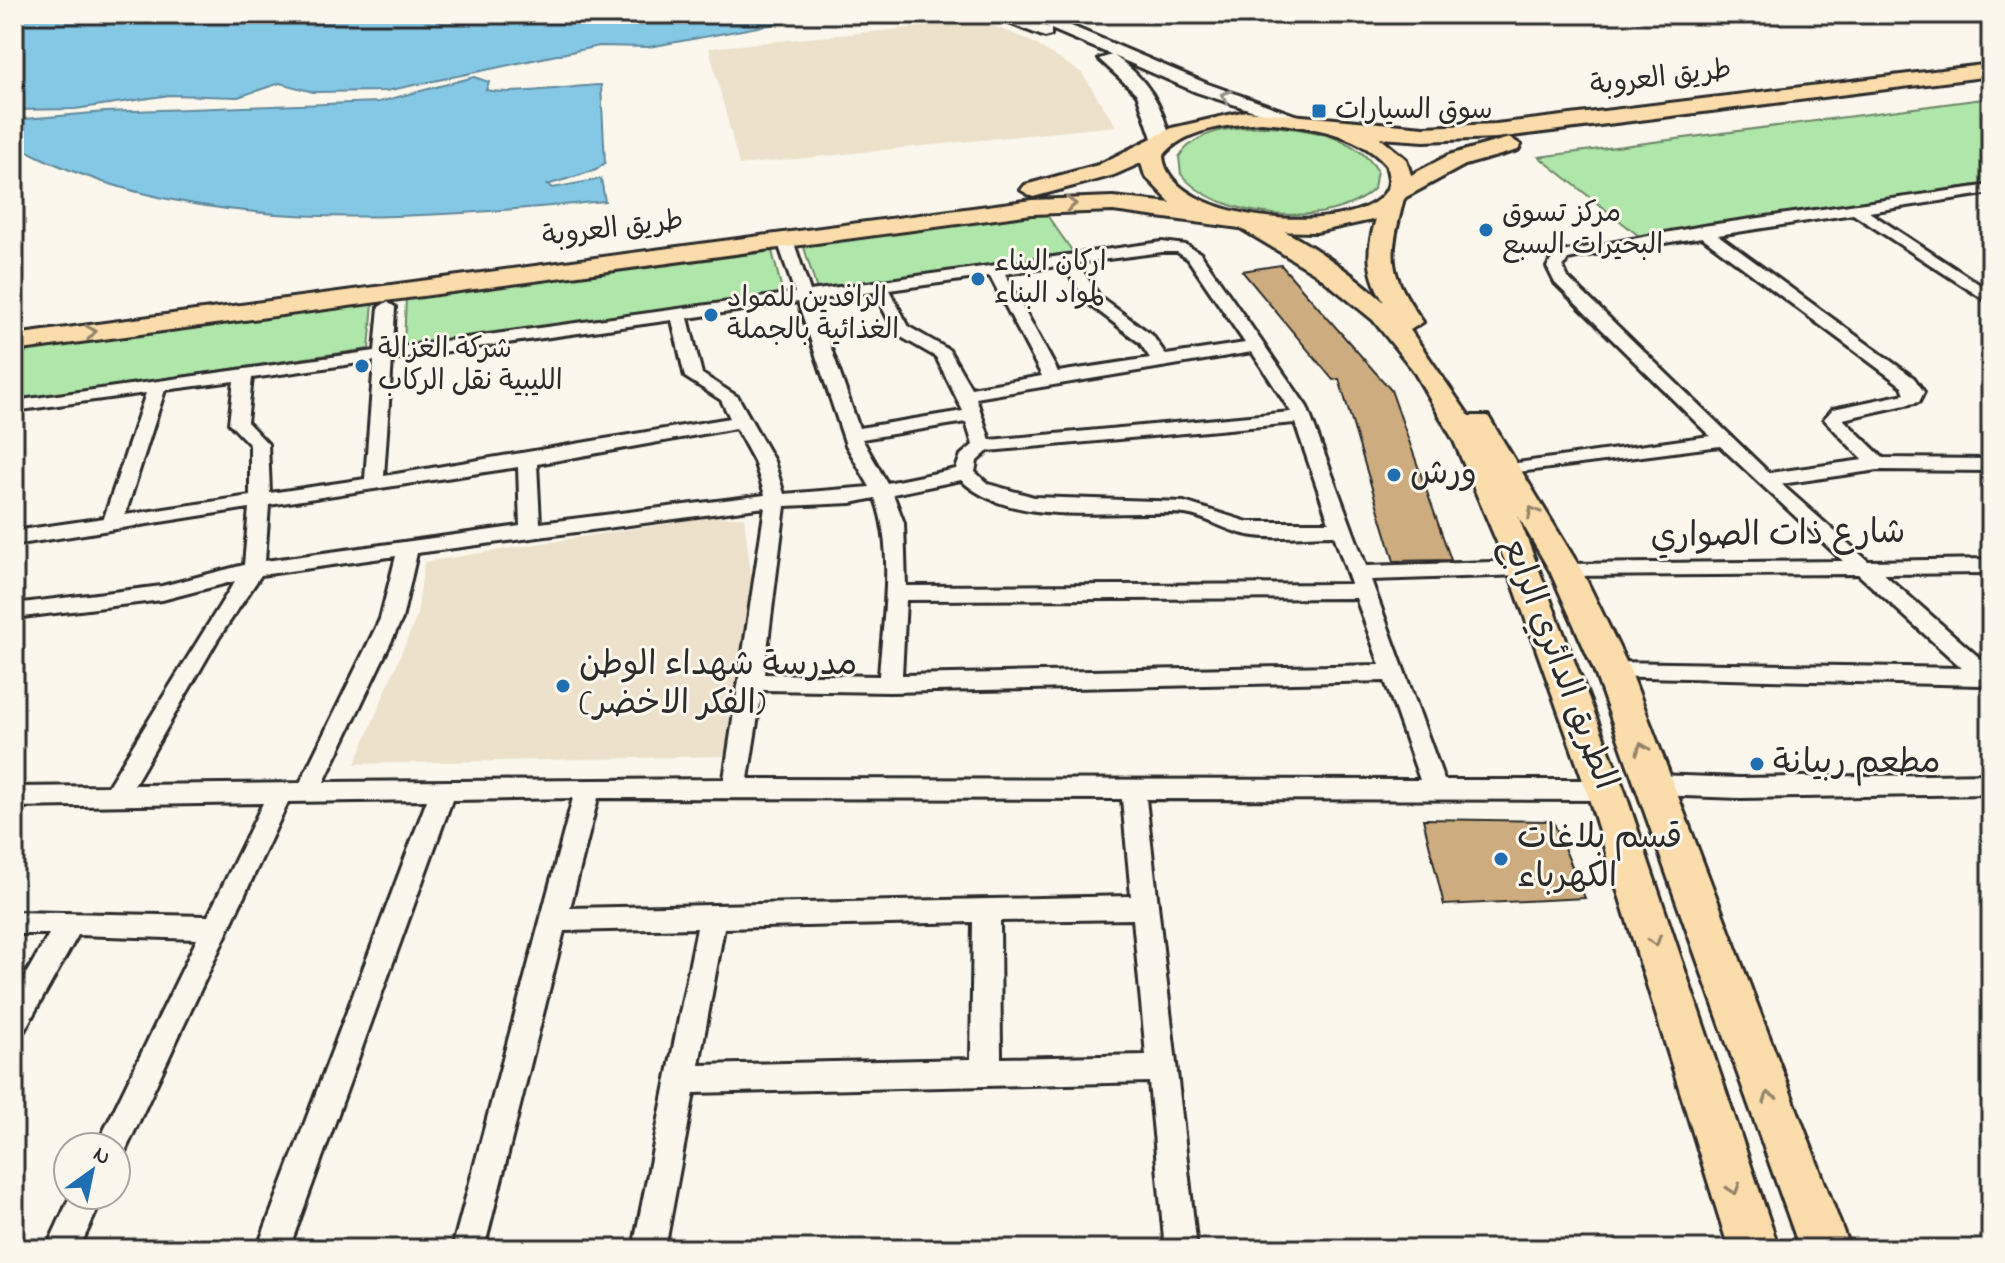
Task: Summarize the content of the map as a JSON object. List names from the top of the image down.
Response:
{
  "streets": {
    "highway": ["طريق العروبة"],
    "main road": ["الطريق الدائري الرابع"],
    "street": ["شارع ذات الصواري"]
  },
  "crossings": [
    ["طريق العروبة", "الطريق الدائري الرابع"],
    ["شارع ذات الصواري", "الطريق الدائري الرابع"]
  ],
  "places": {
    "transit": ["سوق السيارات"],
    "other": [
      "مركز تسوق البحيرات السبع",
      "اركان البناء لمواد البناء",
      "الرافدين للمواد الغذائية بالجملة",
      "شركة الغزالة الليبية نقل الركاب",
      "ورش",
      "مدرسة شهداء الوطن (الفكر الاخضر)",
      "مطعم ربيانة",
      "قسم بلاغات الكهرباء"
    ]
  },
  "north": "top right"
}
